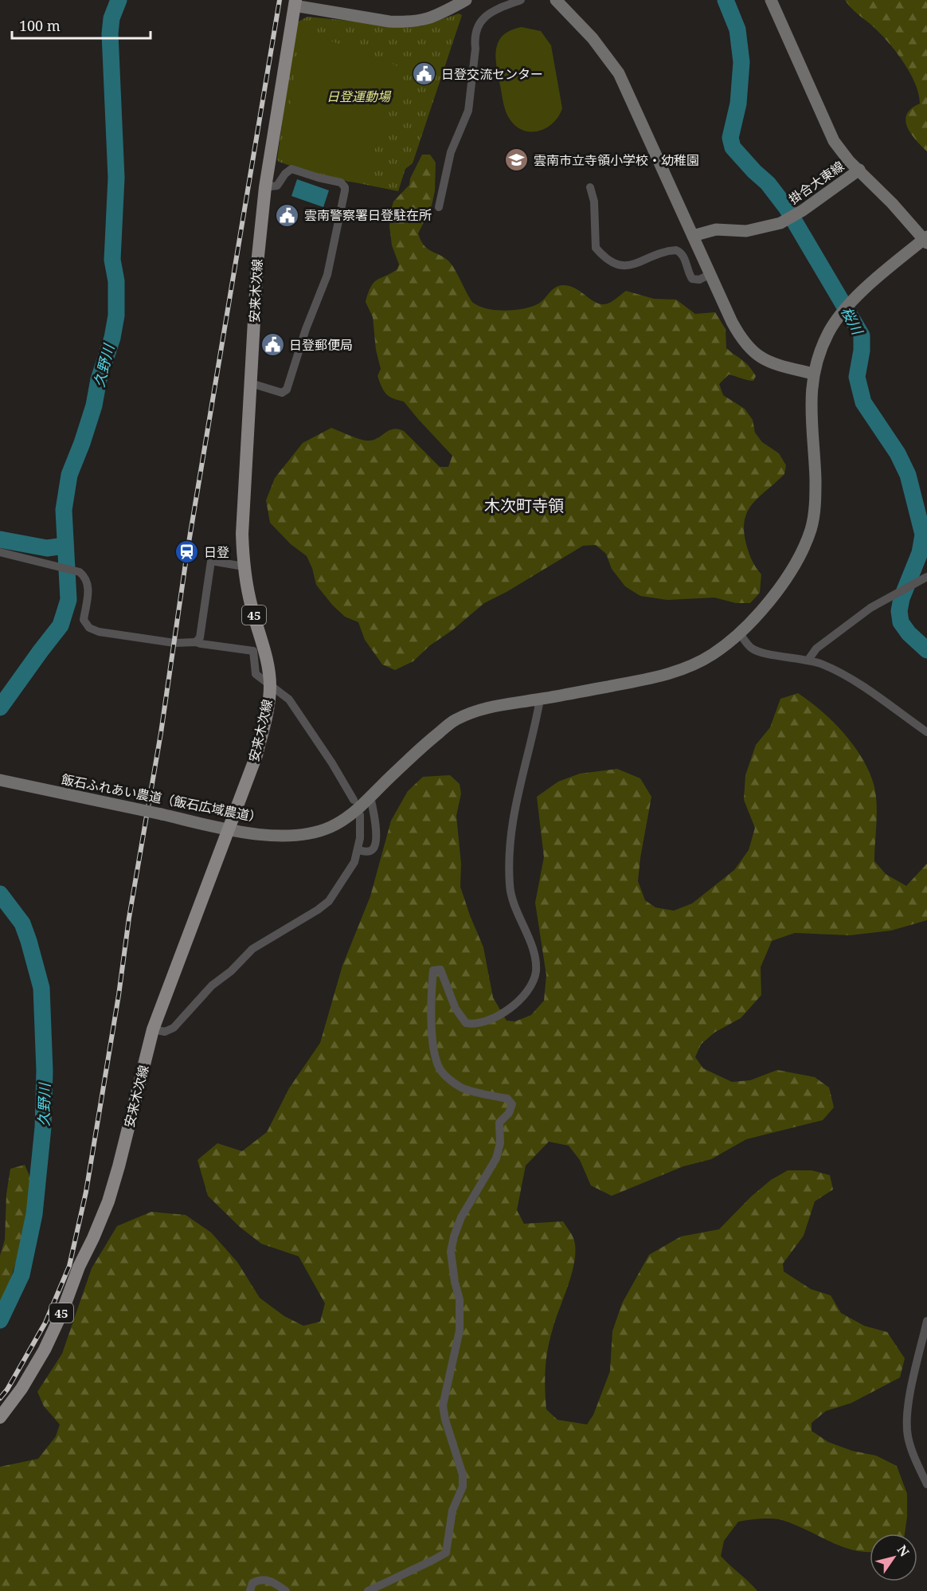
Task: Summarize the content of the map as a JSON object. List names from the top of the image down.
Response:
{
  "streets": {
    "main road": ["安来木次線", "45"],
    "street": ["掛合大東線", "飯石ふれあい農道（飯石広域農道）"]
  },
  "crossings": [
    ["掛合大東線", "飯石ふれあい農道（飯石広域農道）"],
    ["安来木次線", "飯石ふれあい農道（飯石広域農道）"]
  ],
  "districts": ["木次町寺領"],
  "water": ["桜川", "久野川"],
  "parks": ["日登運動場"],
  "places": {
    "public building": ["日登交流センター", "雲南警察署日登駐在所", "日登郵便局"],
    "school or university": ["雲南市立寺領小学校・幼稚園"],
    "station": ["日登"]
  },
  "scale_bar": "100 m",
  "north": "top right"
}
